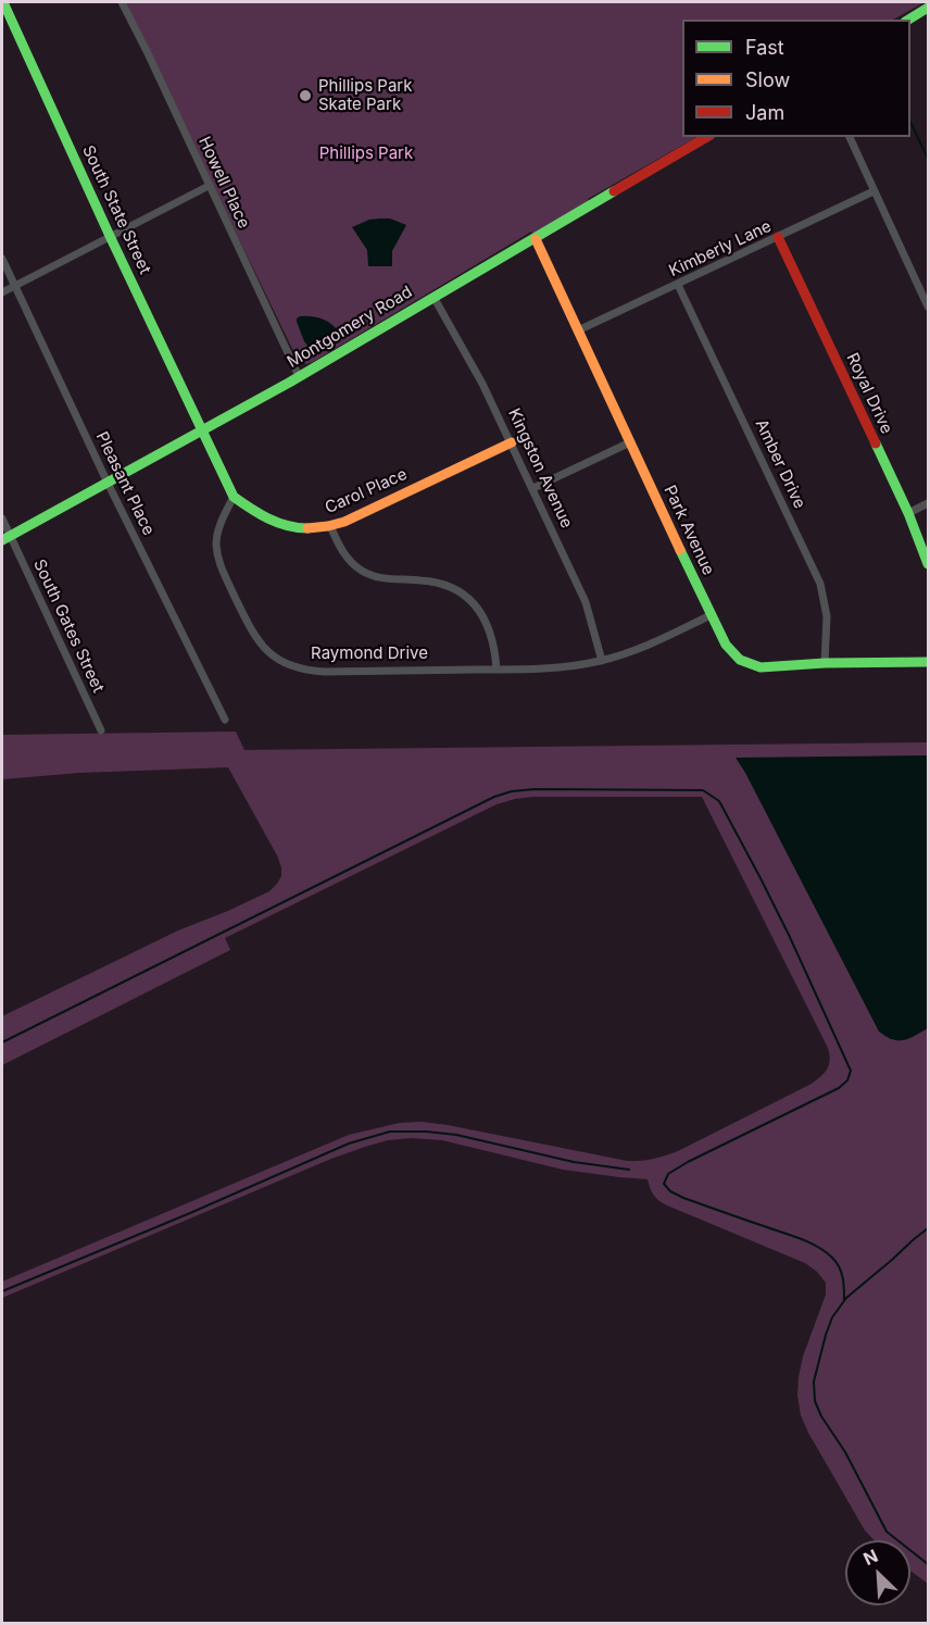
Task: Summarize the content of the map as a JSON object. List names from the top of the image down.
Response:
{
  "streets": {
    "street": [
      "Howell Place",
      "South State Street",
      "Kimberly Lane",
      "Montgomery Road",
      "Royal Drive",
      "Amber Drive",
      "Kingston Avenue",
      "Pleasant Place",
      "Carol Place",
      "Park Avenue",
      "South Gates Street",
      "Raymond Drive"
    ]
  },
  "crossings": [
    ["Howell Place", "Montgomery Road"],
    ["South State Street", "Montgomery Road"],
    ["Kimberly Lane", "Royal Drive"],
    ["Kimberly Lane", "Amber Drive"],
    ["Kimberly Lane", "Park Avenue"],
    ["Montgomery Road", "Kingston Avenue"],
    ["Montgomery Road", "Pleasant Place"],
    ["Montgomery Road", "Park Avenue"],
    ["Montgomery Road", "South Gates Street"],
    ["Amber Drive", "Park Avenue"],
    ["Kingston Avenue", "Carol Place"],
    ["Kingston Avenue", "Raymond Drive"],
    ["Carol Place", "Raymond Drive"],
    ["Park Avenue", "Raymond Drive"]
  ],
  "parks": ["Phillips Park"],
  "places": ["Phillips Park Skate Park"],
  "legend": ["Fast", "Slow", "Jam"],
  "north": "top left"
}
